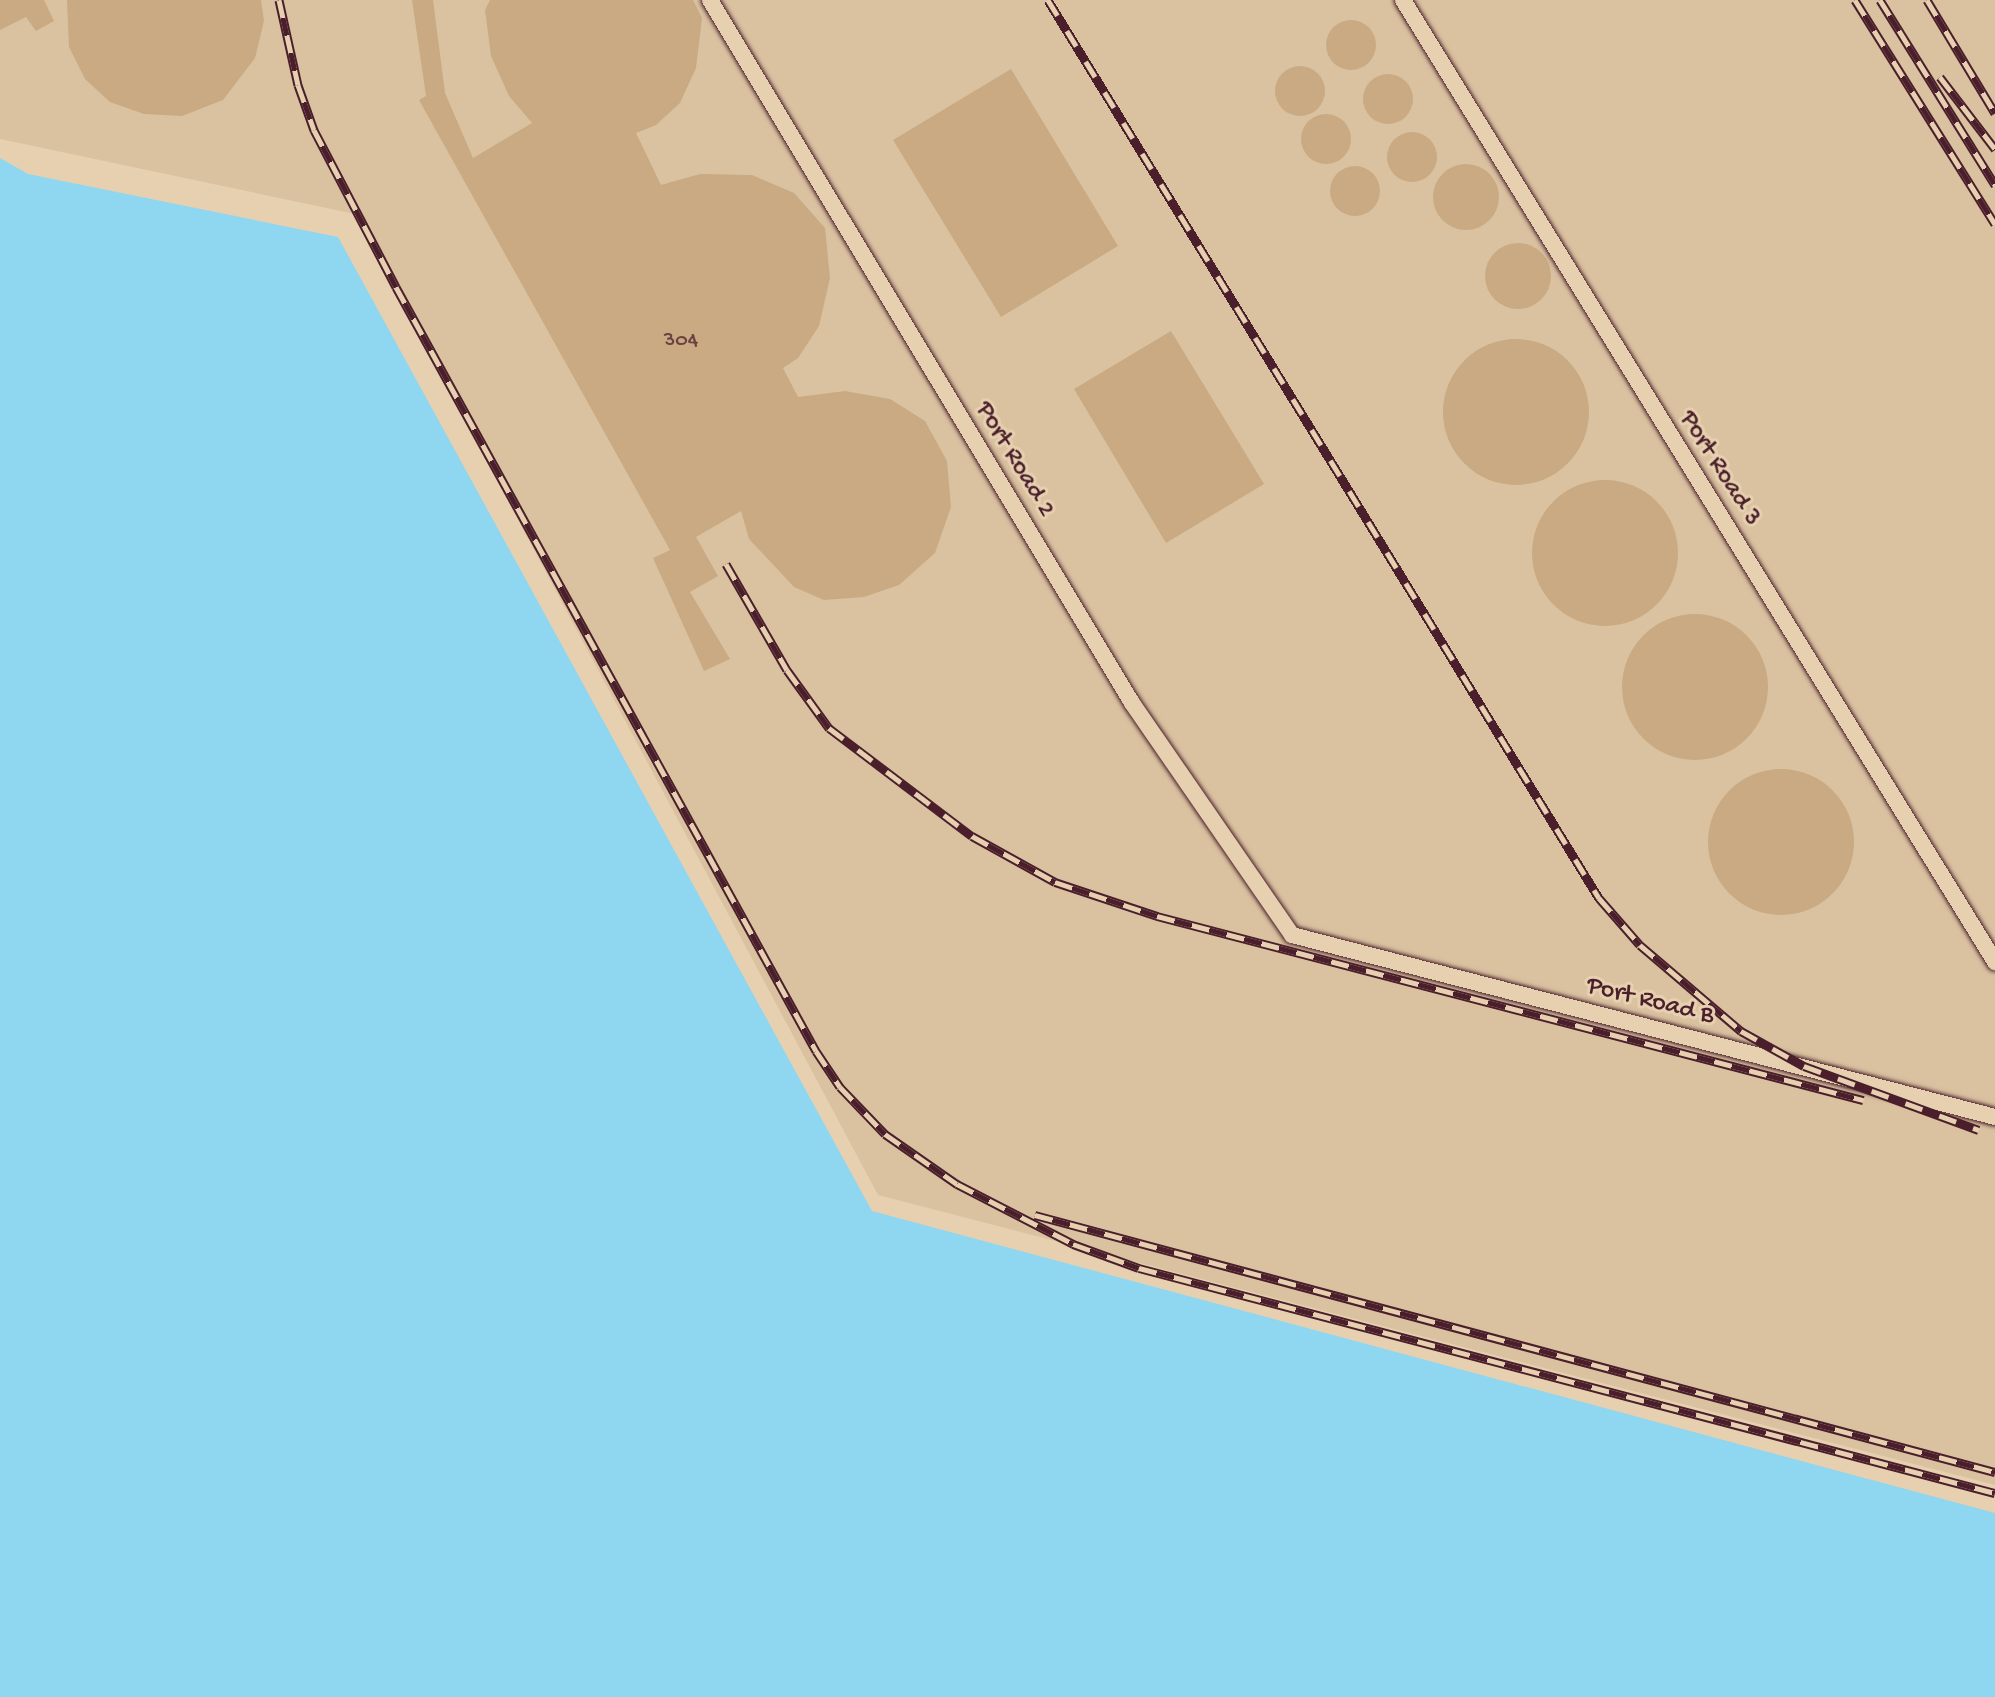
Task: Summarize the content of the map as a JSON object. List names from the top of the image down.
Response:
{
  "streets": {
    "lane": ["Port Road 2", "Port Road 3", "Port Road B"]
  },
  "crossings": [
    ["Port Road 2", "Port Road B"]
  ],
  "house_numbers": ["304"]
}
